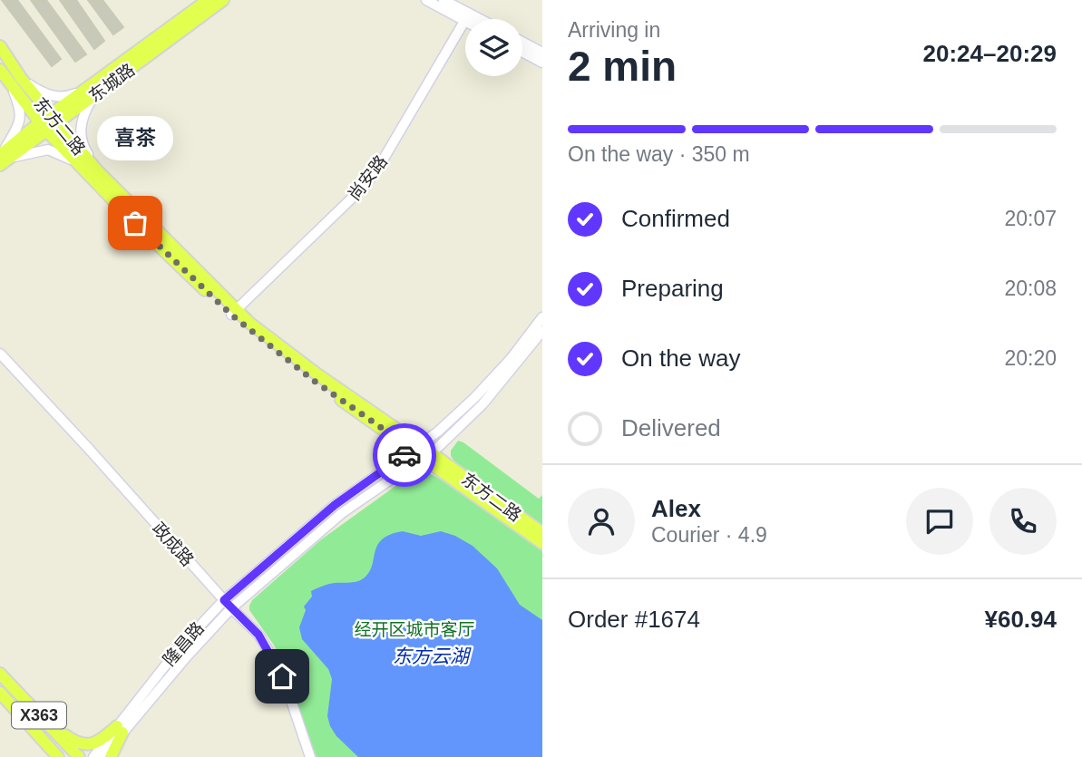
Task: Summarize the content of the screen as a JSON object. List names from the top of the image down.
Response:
{
  "streets": {
    "main road": ["东城路", "东方二路", "X363"],
    "street": ["尚安路", "政成路", "隆昌路"]
  },
  "crossings": [
    ["东城路", "东方二路"],
    ["东方二路", "尚安路"],
    ["东方二路", "隆昌路"],
    ["政成路", "隆昌路"]
  ],
  "water": ["东方云湖"],
  "parks": ["经开区城市客厅"],
  "places": ["喜茶"],
  "page": {
    "heading": ["2 min", "Arriving in", "20:24–20:29"],
    "panel": [
      "Alex",
      "Courier · 4.9",
      "Order #1674",
      "¥60.94"
    ],
    "bar": "On the way · 350 m",
    "bubble": "喜茶",
    "list": [
      ["Confirmed", "20:07"],
      ["Preparing", "20:08"],
      ["On the way", "20:20"],
      "Delivered"
    ]
  }
}
